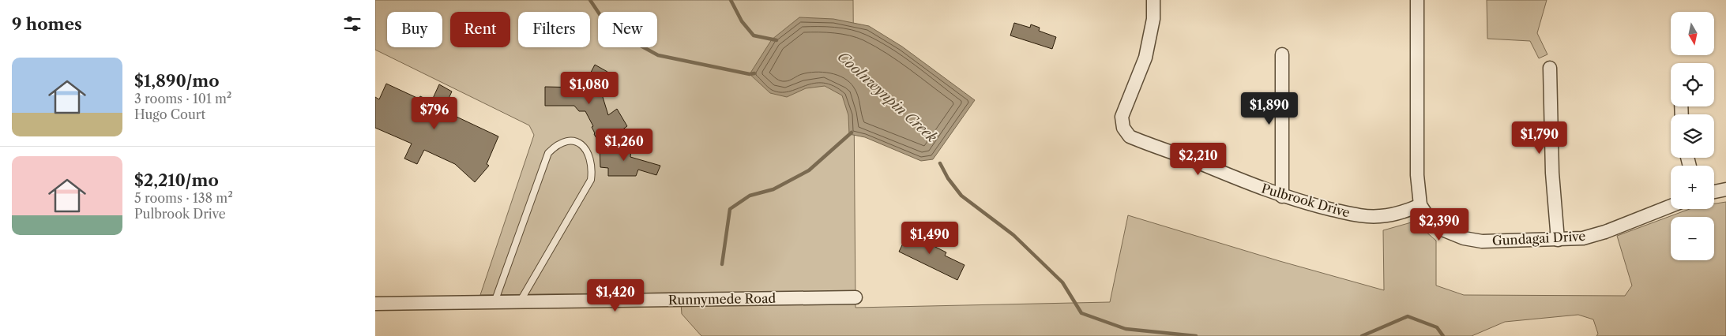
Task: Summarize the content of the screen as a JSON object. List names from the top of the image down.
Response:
{
  "streets": {
    "street": ["Pulbrook Drive", "Gundagai Drive", "Runnymede Road"]
  },
  "crossings": [
    ["Pulbrook Drive", "Gundagai Drive"]
  ],
  "water": ["Coolnwynpin Creek"],
  "north": "bottom",
  "page": {
    "heading": "9 homes",
    "map_buttons": ["+", "−"],
    "chip": [
      "Buy",
      "Rent",
      "Filters",
      "New"
    ],
    "list": [
      {
        "name": "$1,890/mo",
        "note": "3 rooms · 101 m² · Hugo Court"
      },
      {
        "name": "$2,210/mo",
        "note": "5 rooms · 138 m² · Pulbrook Drive"
      }
    ],
    "price": [
      "$1,080",
      "$1,890",
      "$796",
      "$1,790",
      "$1,260",
      "$2,210",
      "$2,390",
      "$1,490",
      "$1,420"
    ]
  }
}
